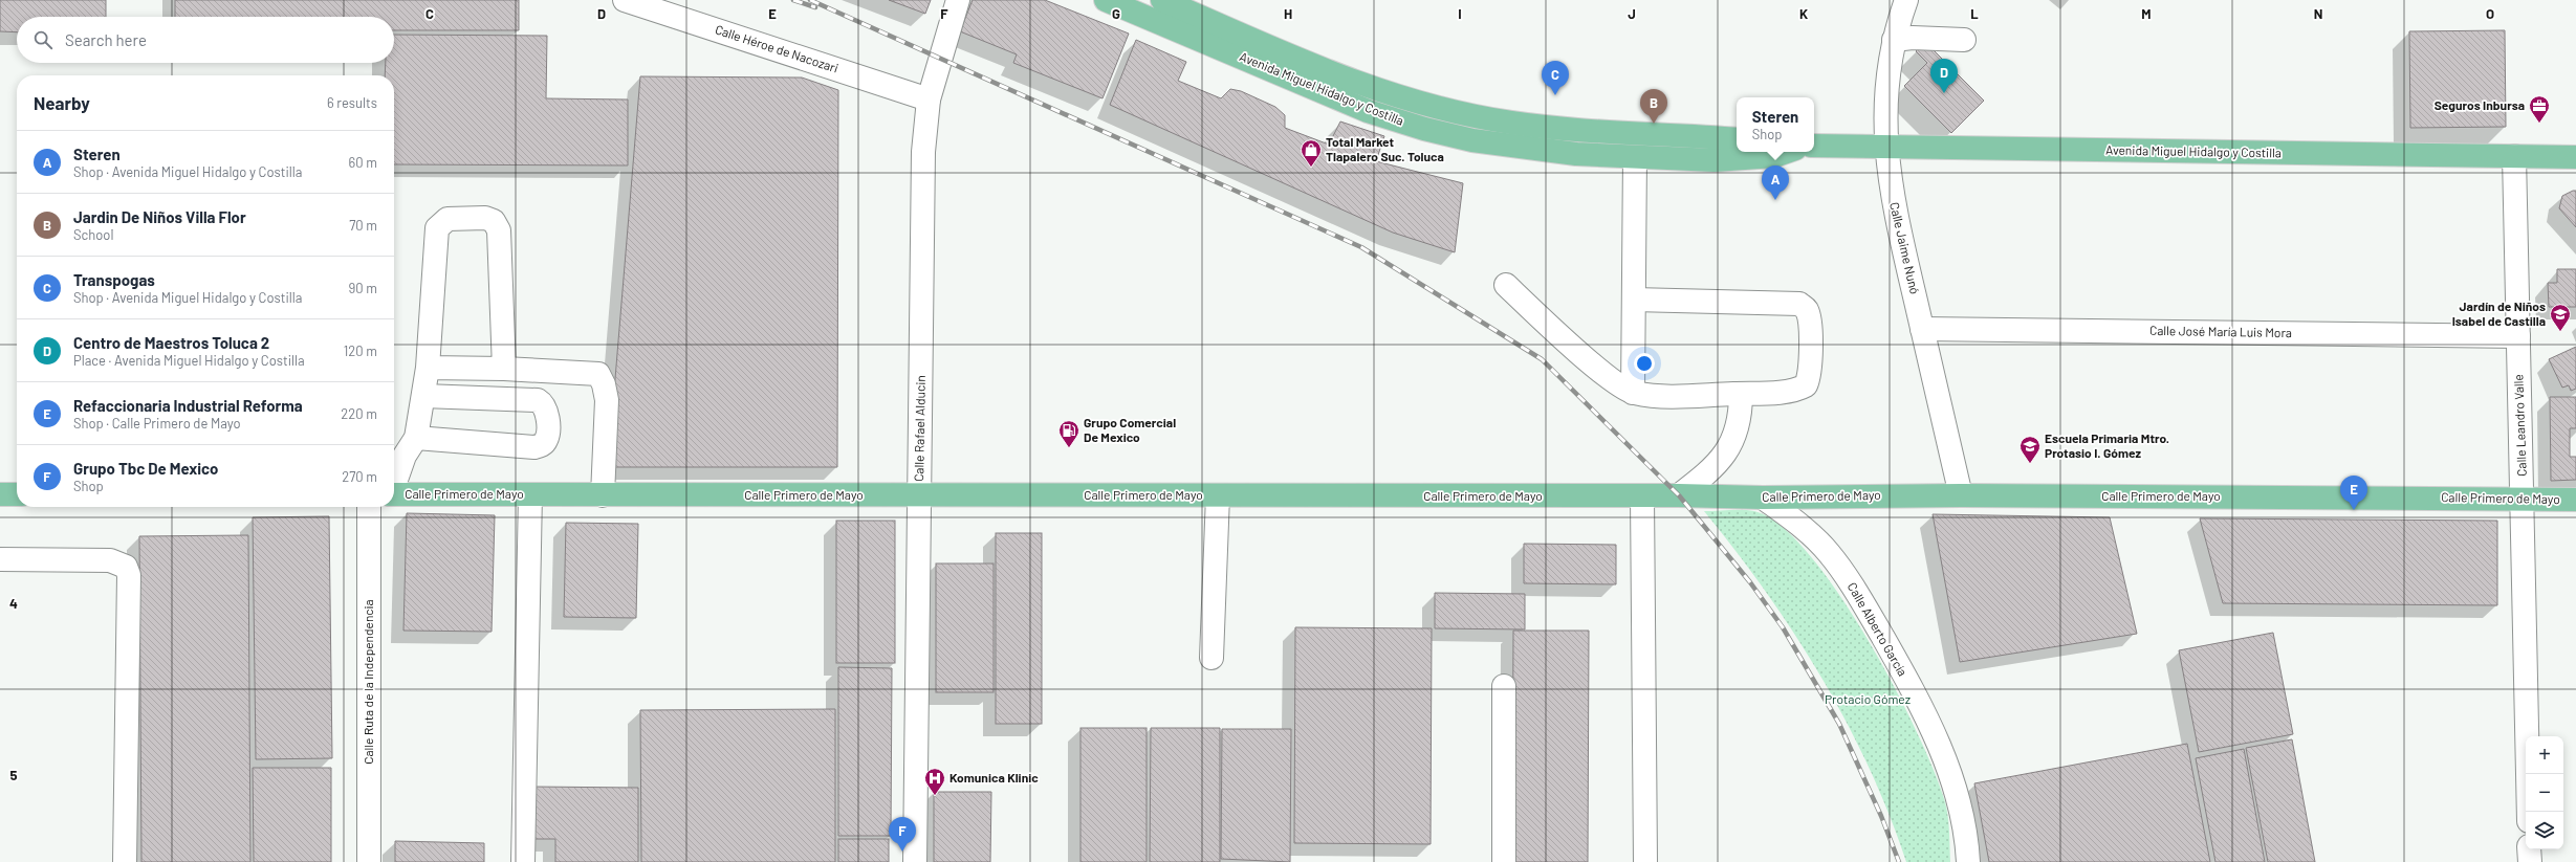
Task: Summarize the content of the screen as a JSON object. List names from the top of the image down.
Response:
{
  "streets": {
    "main road": ["Avenida Miguel Hidalgo y Costilla", "Calle Primero de Mayo"],
    "street": [
      "Calle Héroe de Nacozari",
      "Calle Jaime Nunó",
      "Calle José María Luis Mora",
      "Calle Leandro Valle",
      "Calle Rafael Alducin",
      "Calle Alberto García",
      "Calle Ruta de la Independencia"
    ]
  },
  "crossings": [
    ["Calle Héroe de Nacozari", "Calle Rafael Alducin"],
    ["Avenida Miguel Hidalgo y Costilla", "Calle Jaime Nunó"],
    ["Avenida Miguel Hidalgo y Costilla", "Calle Leandro Valle"],
    ["Calle Jaime Nunó", "Calle José María Luis Mora"],
    ["Calle Jaime Nunó", "Calle Primero de Mayo"],
    ["Calle José María Luis Mora", "Calle Leandro Valle"],
    ["Calle Leandro Valle", "Calle Primero de Mayo"],
    ["Calle Rafael Alducin", "Calle Primero de Mayo"],
    ["Calle Primero de Mayo", "Calle Alberto García"]
  ],
  "parks": ["Protacio Gómez"],
  "places": {
    "office": ["Seguros Inbursa"],
    "shop": ["Total Market Tlapalero Suc. Toluca"],
    "school or university": ["Jardín de Niños Isabel de Castilla", "Escuela Primaria Mtro. Protasio I. Gómez"],
    "fuel station": ["Grupo Comercial De Mexico"],
    "hospital": ["Komunica Klinic"]
  },
  "page": {
    "search": "Search here",
    "pins": [
      "D",
      "C",
      "B",
      "A",
      "E",
      "F"
    ],
    "heading": ["Nearby", "6 results"],
    "popup": ["Steren", "Shop"],
    "list": [
      {
        "mark": "A",
        "name": "Steren",
        "note": "Shop · Avenida Miguel Hidalgo y Costilla",
        "value": "60 m"
      },
      {
        "mark": "B",
        "name": "Jardin De Niños Villa Flor",
        "note": "School",
        "value": "70 m"
      },
      {
        "mark": "C",
        "name": "Transpogas",
        "note": "Shop · Avenida Miguel Hidalgo y Costilla",
        "value": "90 m"
      },
      {
        "mark": "D",
        "name": "Centro de Maestros Toluca 2",
        "note": "Place · Avenida Miguel Hidalgo y Costilla",
        "value": "120 m"
      },
      {
        "mark": "E",
        "name": "Refaccionaria Industrial Reforma",
        "note": "Shop · Calle Primero de Mayo",
        "value": "220 m"
      },
      {
        "mark": "F",
        "name": "Grupo Tbc De Mexico",
        "note": "Shop",
        "value": "270 m"
      }
    ],
    "map_buttons": ["+", "−"]
  },
  "grid": {
    "columns": [
      "C",
      "D",
      "E",
      "F",
      "G",
      "H",
      "I",
      "J",
      "K",
      "L",
      "M",
      "N",
      "O"
    ],
    "rows": ["4", "5"]
  }
}
